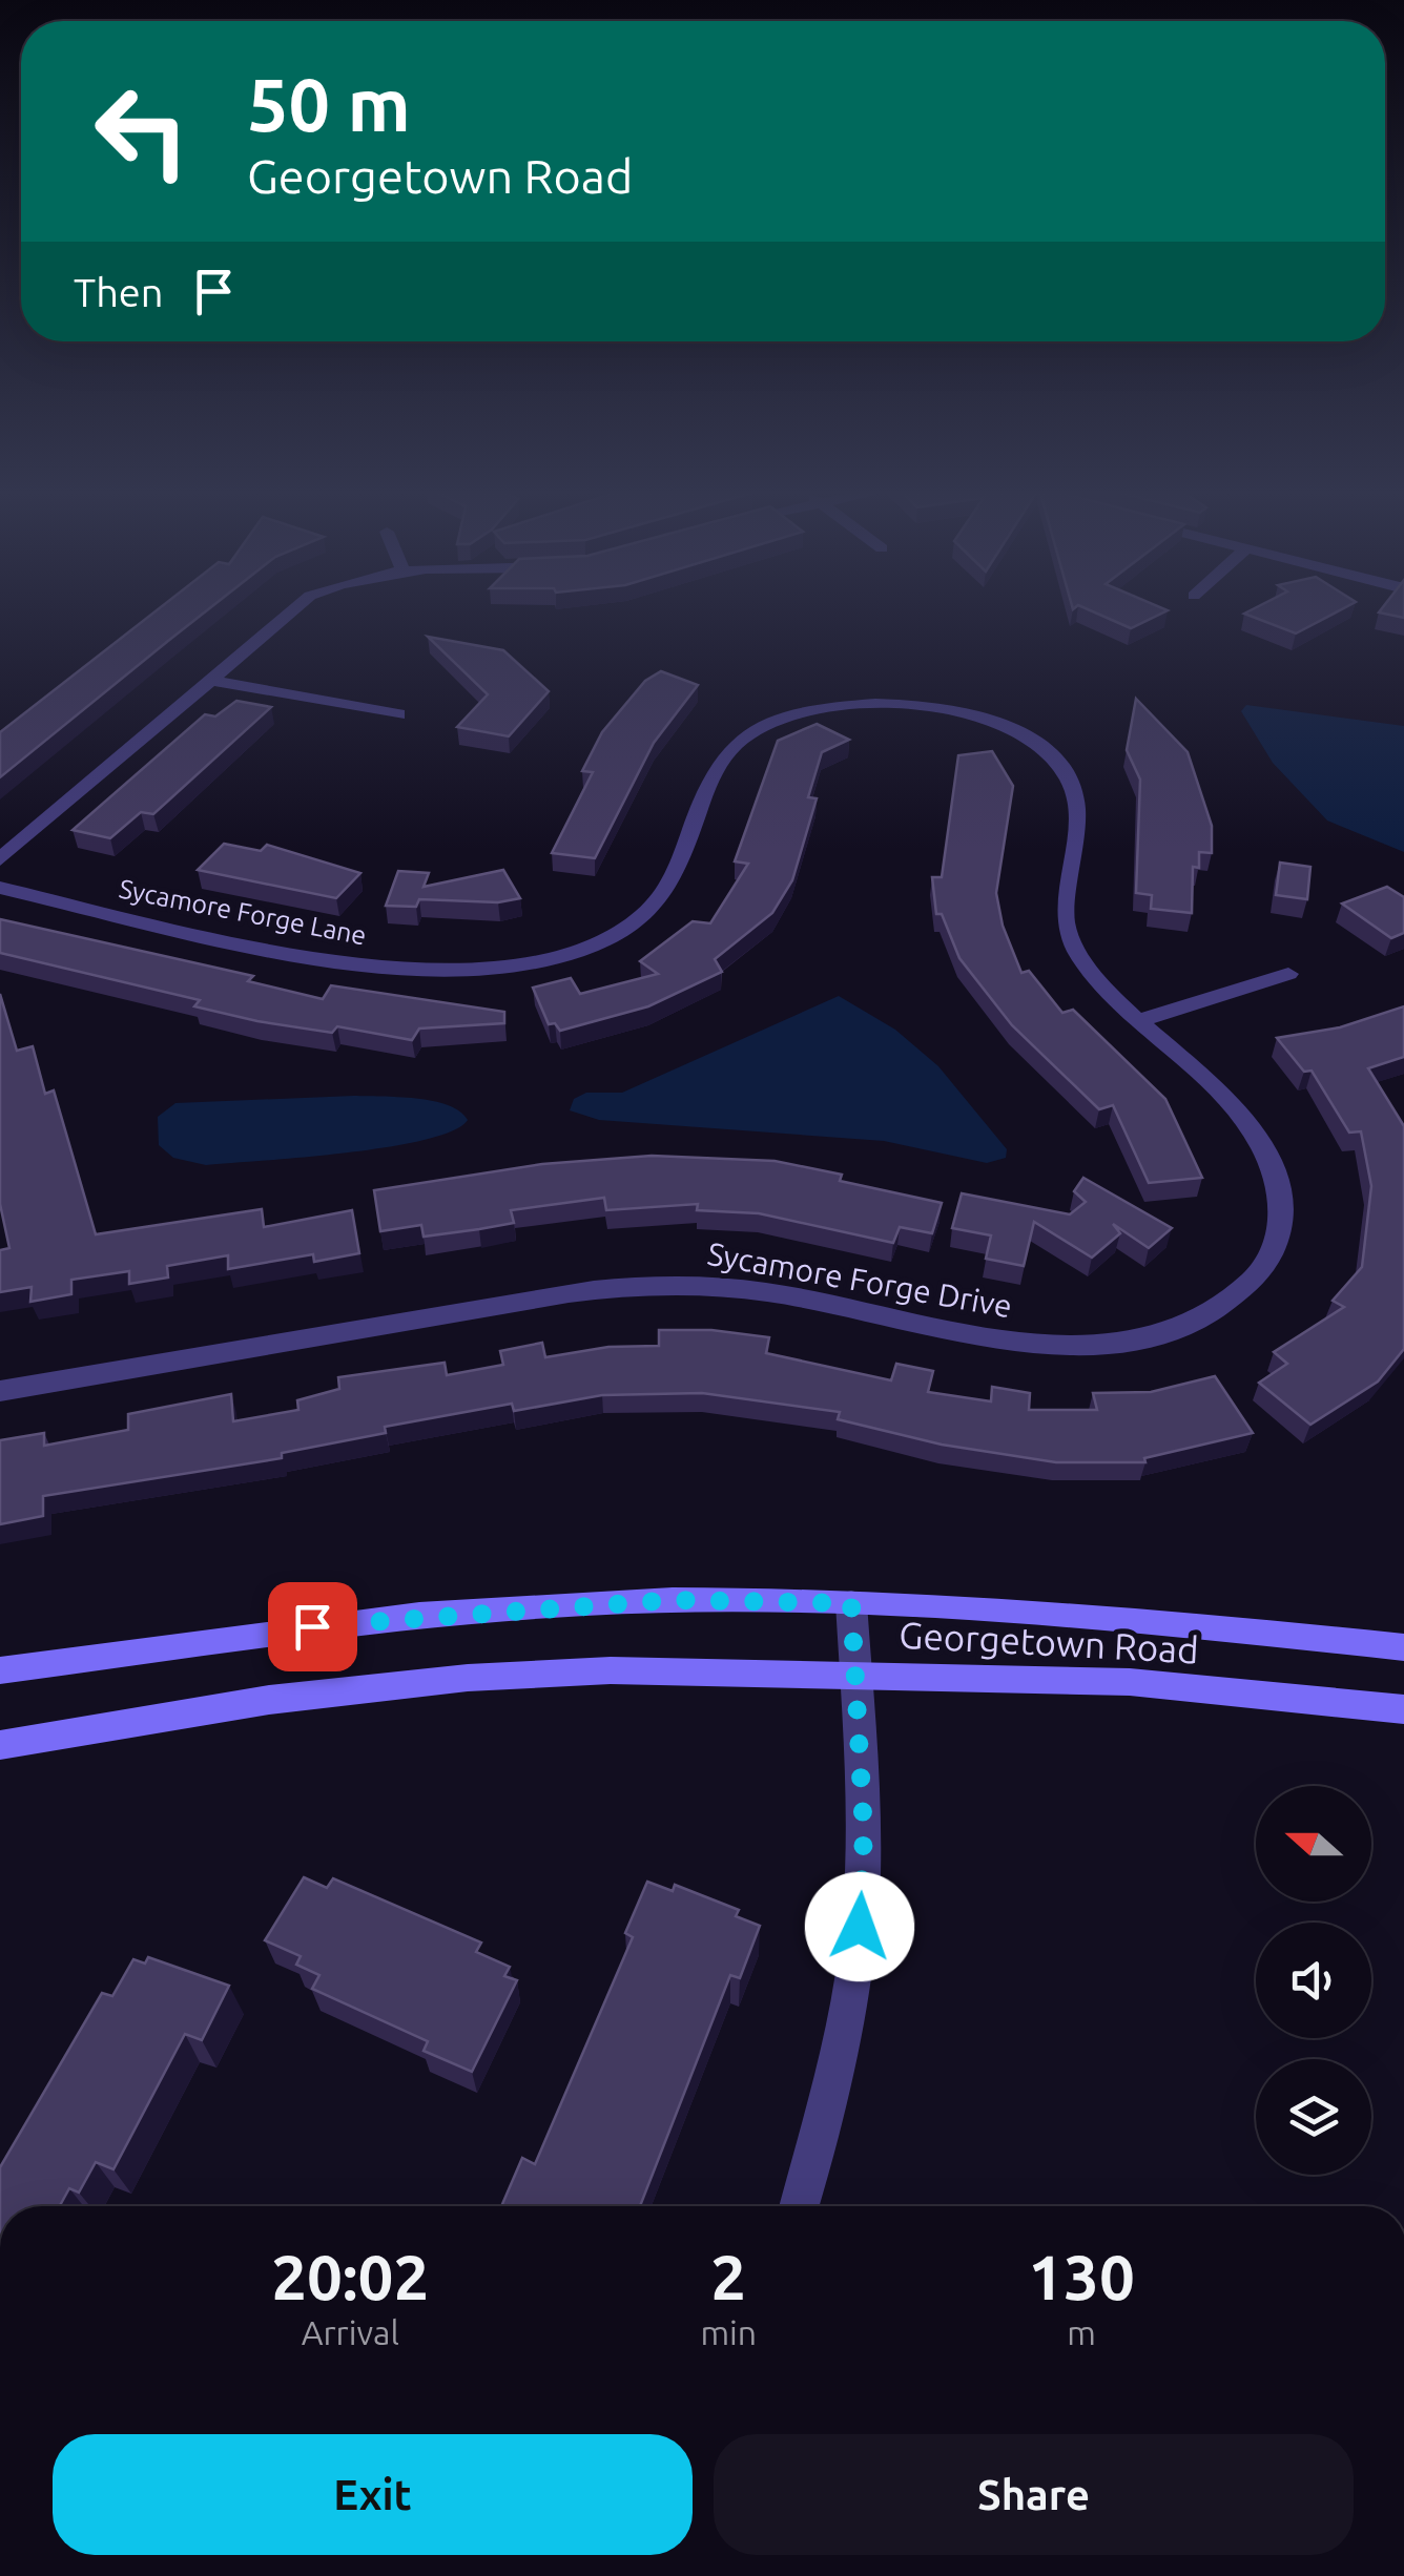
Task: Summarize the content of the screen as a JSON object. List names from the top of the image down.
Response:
{
  "streets": {
    "main road": ["Georgetown Road"],
    "street": ["Sycamore Forge Lane", "Sycamore Forge Drive"]
  },
  "crossings": [
    ["Sycamore Forge Lane", "Sycamore Forge Drive"]
  ],
  "north": "left",
  "page": {
    "turn": ["50 m", "Georgetown Road"],
    "then": "Then",
    "eta": [
      "20:02",
      "Arrival",
      "2",
      "min",
      "130",
      "m"
    ],
    "buttons": ["Exit", "Share"]
  }
}
